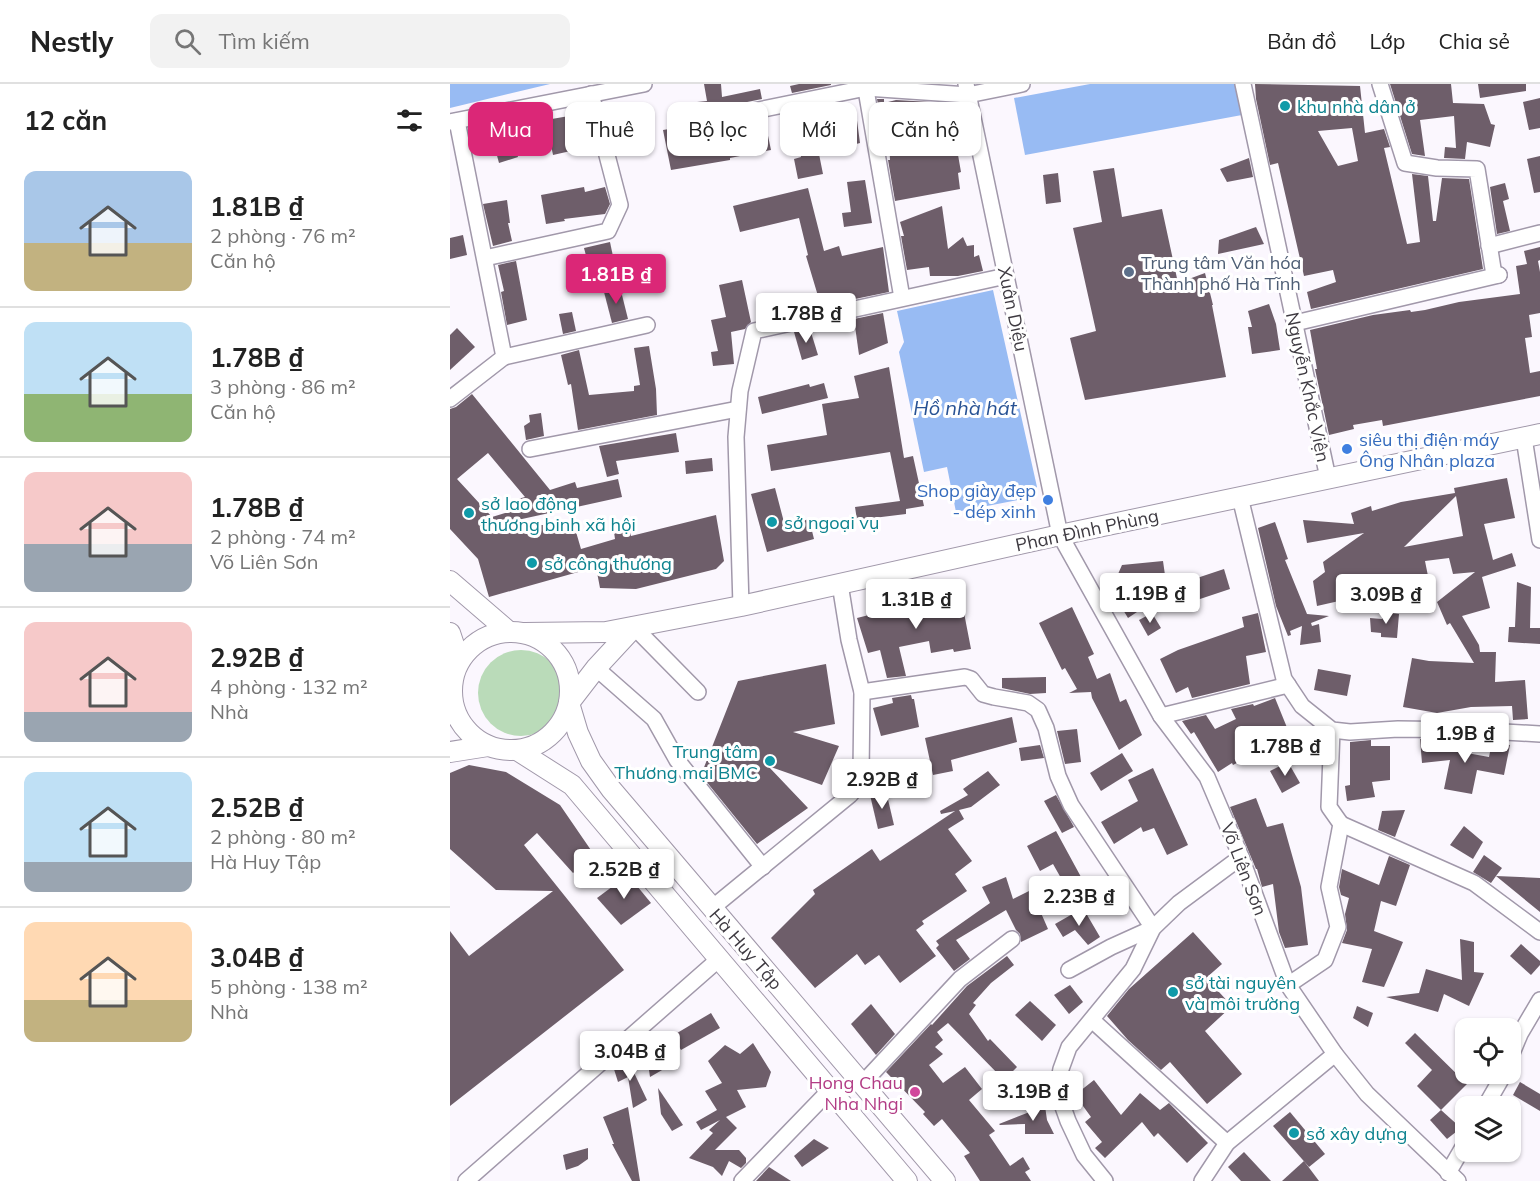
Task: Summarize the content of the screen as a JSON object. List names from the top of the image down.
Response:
{
  "streets": {
    "main road": ["Phan Đình Phùng", "Hà Huy Tập"],
    "street": ["Xuân Diệu", "Nguyễn Khắc Viện", "Võ Liên Sơn"]
  },
  "crossings": [
    ["Xuân Diệu", "Phan Đình Phùng"],
    ["Xuân Diệu", "Võ Liên Sơn"],
    ["Nguyễn Khắc Viện", "Phan Đình Phùng"],
    ["Phan Đình Phùng", "Võ Liên Sơn"],
    ["Phan Đình Phùng", "Hà Huy Tập"]
  ],
  "water": ["Hồ nhà hát"],
  "places": [
    "khu nhà dân ở",
    "Trung tâm Văn hóa Thành phố Hà Tĩnh",
    "siêu thị điện máy Ông Nhân plaza",
    "Shop giày đẹp - dép xinh",
    "sở lao động thương binh xã hội",
    "sở ngoại vụ",
    "sở công thương",
    "Trung tâm Thương mại BMC",
    "sở tài nguyên và môi trường",
    "Hong Chau Nha Nhgi",
    "sở xây dựng"
  ],
  "page": {
    "header": "Nestly",
    "search": "Tìm kiếm",
    "nav": ["Bản đồ", "Lớp", "Chia sẻ"],
    "heading": "12 căn",
    "chip": [
      "Mua",
      "Thuê",
      "Bộ lọc",
      "Mới",
      "Căn hộ"
    ],
    "list": [
      {
        "name": "1.81B ₫",
        "note": "2 phòng · 76 m² · Căn hộ"
      },
      {
        "name": "1.78B ₫",
        "note": "3 phòng · 86 m² · Căn hộ"
      },
      {
        "name": "1.78B ₫",
        "note": "2 phòng · 74 m² · Võ Liên Sơn"
      },
      {
        "name": "2.92B ₫",
        "note": "4 phòng · 132 m² · Nhà"
      },
      {
        "name": "2.52B ₫",
        "note": "2 phòng · 80 m² · Hà Huy Tập"
      },
      {
        "name": "3.04B ₫",
        "note": "5 phòng · 138 m² · Nhà"
      }
    ],
    "price": [
      "1.81B ₫",
      "1.78B ₫",
      "1.19B ₫",
      "3.09B ₫",
      "1.31B ₫",
      "1.9B ₫",
      "1.78B ₫",
      "2.92B ₫",
      "2.52B ₫",
      "2.23B ₫",
      "3.04B ₫",
      "3.19B ₫"
    ]
  }
}
